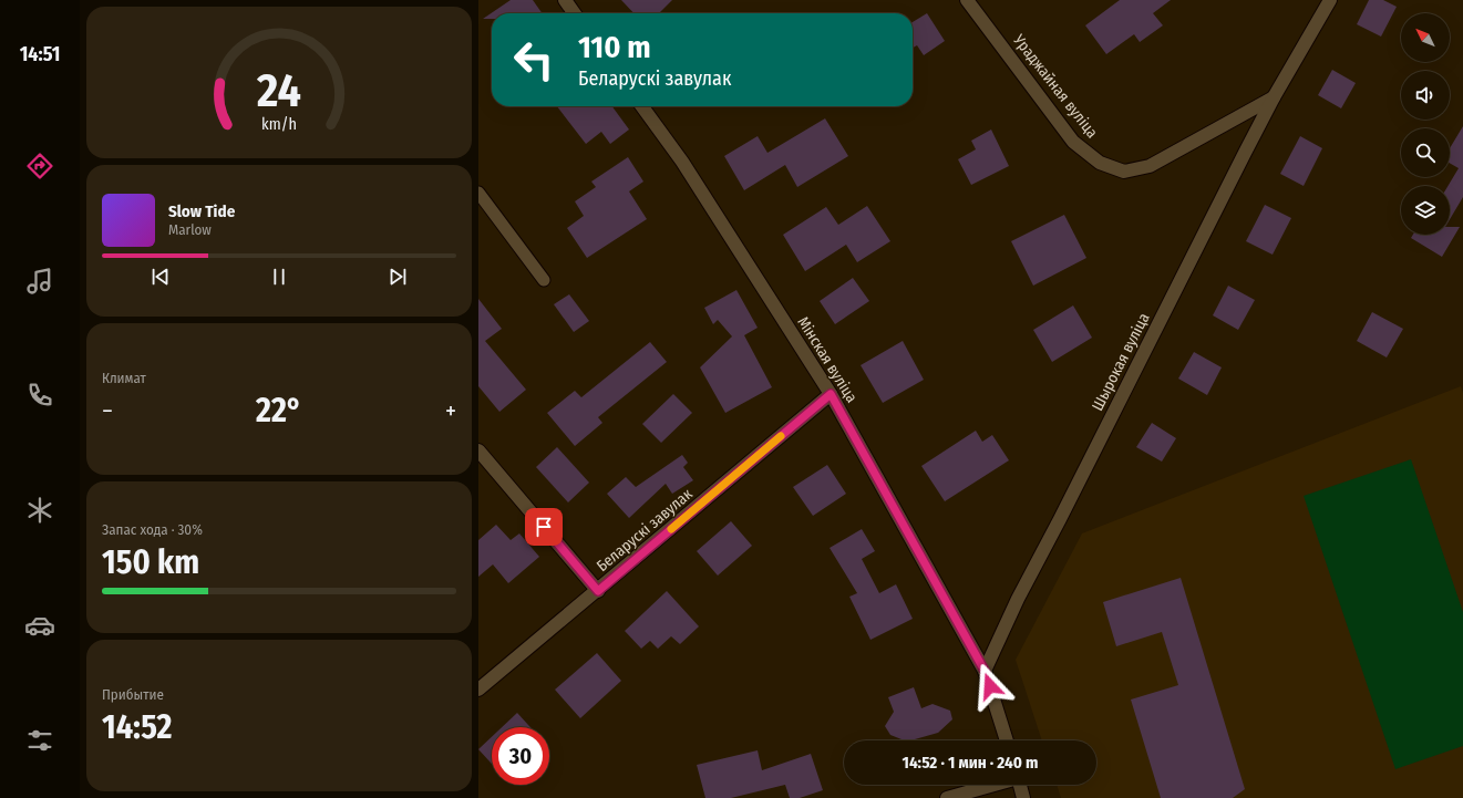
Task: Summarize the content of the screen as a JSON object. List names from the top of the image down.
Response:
{
  "streets": {
    "street": [
      "Ураджайная вуліца",
      "Мінская вуліца",
      "Шырокая вуліца",
      "Беларускі завулак"
    ]
  },
  "crossings": [
    ["Ураджайная вуліца", "Шырокая вуліца"],
    ["Мінская вуліца", "Шырокая вуліца"],
    ["Мінская вуліца", "Беларускі завулак"]
  ],
  "north": "top left",
  "page": {
    "tabs": "14:51",
    "turn": ["110 m", "Беларускі завулак"],
    "song": ["Slow Tide", "Marlow"],
    "tile": [
      "Климат",
      ["Запас хода · 30%", "150 km"],
      ["Прибытие", "14:52"]
    ],
    "heat": ["−", "22°", "+"],
    "limit": "30",
    "trip": "14:52 · 1 мин · 240 m",
    "gauge": ["24", "km/h"]
  }
}
